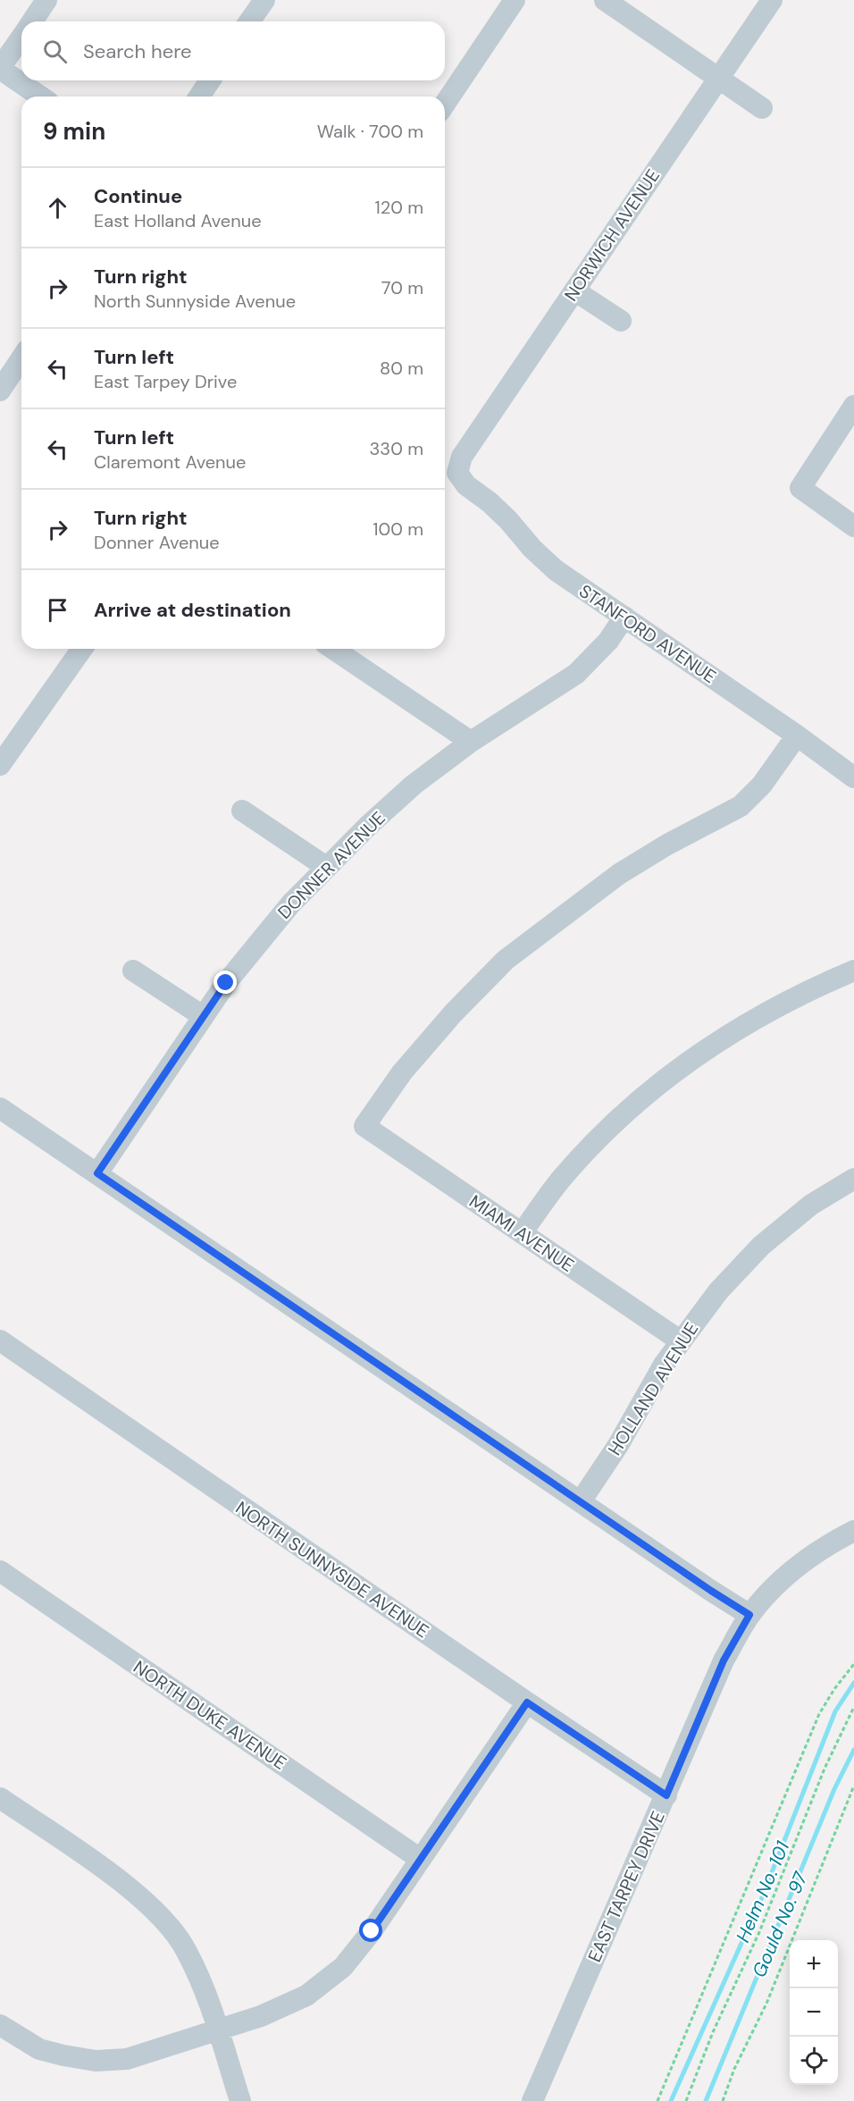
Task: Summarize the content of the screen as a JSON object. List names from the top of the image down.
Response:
{
  "streets": {
    "street": [
      "NORWICH AVENUE",
      "STANFORD AVENUE",
      "DONNER AVENUE",
      "MIAMI AVENUE",
      "HOLLAND AVENUE",
      "NORTH SUNNYSIDE AVENUE",
      "NORTH DUKE AVENUE",
      "EAST TARPEY DRIVE"
    ]
  },
  "crossings": [
    ["NORWICH AVENUE", "STANFORD AVENUE"],
    ["STANFORD AVENUE", "DONNER AVENUE"],
    ["STANFORD AVENUE", "MIAMI AVENUE"],
    ["MIAMI AVENUE", "HOLLAND AVENUE"],
    ["NORTH SUNNYSIDE AVENUE", "EAST TARPEY DRIVE"]
  ],
  "water": ["Helm No. 101", "Gould No. 97"],
  "page": {
    "search": "Search here",
    "heading": ["9 min", "Walk · 700 m"],
    "list": [
      ["Continue", "East Holland Avenue", "120 m"],
      ["Turn right", "North Sunnyside Avenue", "70 m"],
      ["Turn left", "East Tarpey Drive", "80 m"],
      ["Turn left", "Claremont Avenue", "330 m"],
      ["Turn right", "Donner Avenue", "100 m"],
      "Arrive at destination"
    ],
    "map_buttons": ["+", "−"]
  }
}
